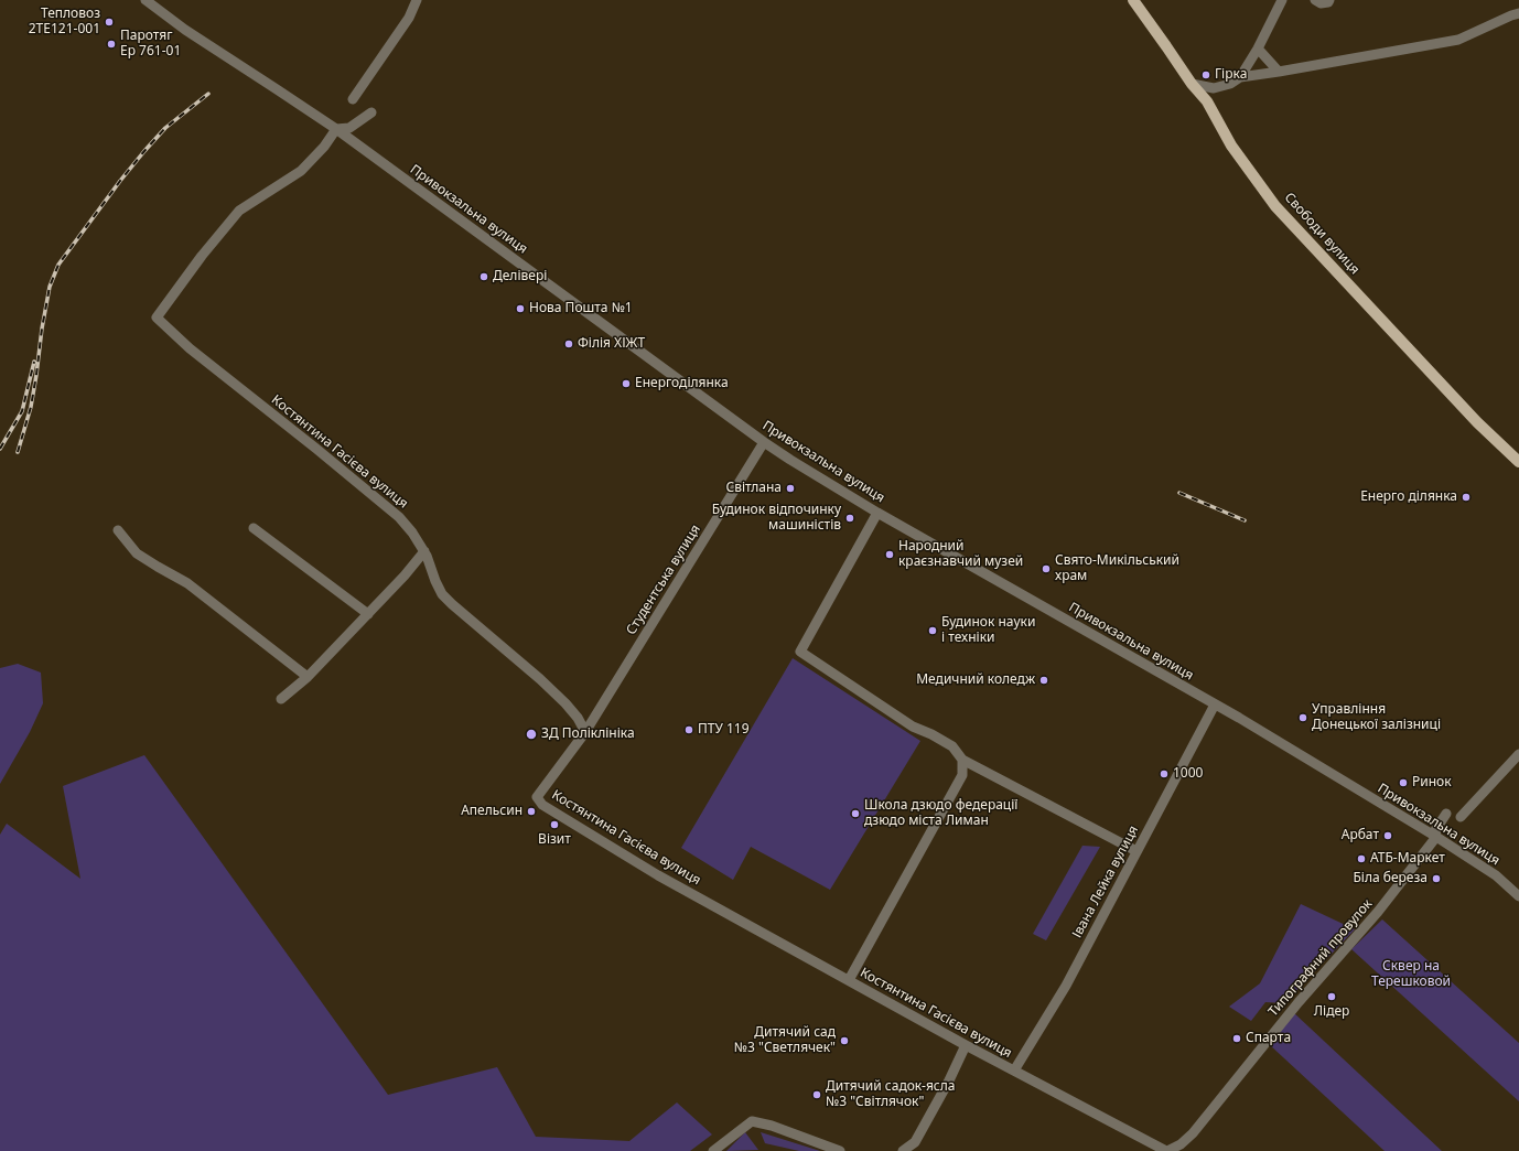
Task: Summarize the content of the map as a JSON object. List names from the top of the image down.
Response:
{
  "streets": {
    "main road": ["Свободи вулиця"],
    "street": [
      "Привокзальна вулиця",
      "Костянтина Гасієва вулиця",
      "Студентська вулиця",
      "Івана Лейка вулиця",
      "Типографний провулок"
    ]
  },
  "crossings": [
    ["Привокзальна вулиця", "Костянтина Гасієва вулиця"],
    ["Привокзальна вулиця", "Студентська вулиця"],
    ["Привокзальна вулиця", "Івана Лейка вулиця"],
    ["Привокзальна вулиця", "Типографний провулок"],
    ["Костянтина Гасієва вулиця", "Студентська вулиця"],
    ["Костянтина Гасієва вулиця", "Івана Лейка вулиця"],
    ["Костянтина Гасієва вулиця", "Типографний провулок"]
  ],
  "parks": ["Сквер на Терешковой"],
  "places": [
    "Тепловоз 2ТЕ121-001",
    "Паротяг Ер 761-01",
    "Гірка",
    "Делівері",
    "Нова Пошта №1",
    "Філія ХІЖТ",
    "Енергоділянка",
    "Світлана",
    "Енерго ділянка",
    "Будинок відпочинку машиністів",
    "Народний краєзнавчий музей",
    "Свято-Микільський храм",
    "Будинок науки і техніки",
    "Медичний коледж",
    "Управління Донецької залізниці",
    "ПТУ 119",
    "ЗД Поліклініка",
    "1000",
    "Ринок",
    "Апельсин",
    "Школа дзюдо федерації дзюдо міста Лиман",
    "Візит",
    "Арбат",
    "АТБ-Маркет",
    "Біла береза",
    "Лідер",
    "Спарта",
    "Дитячий сад №3 \"Светлячек\"",
    "Дитячий садок-ясла №3 \"Світлячок\""
  ]
}
